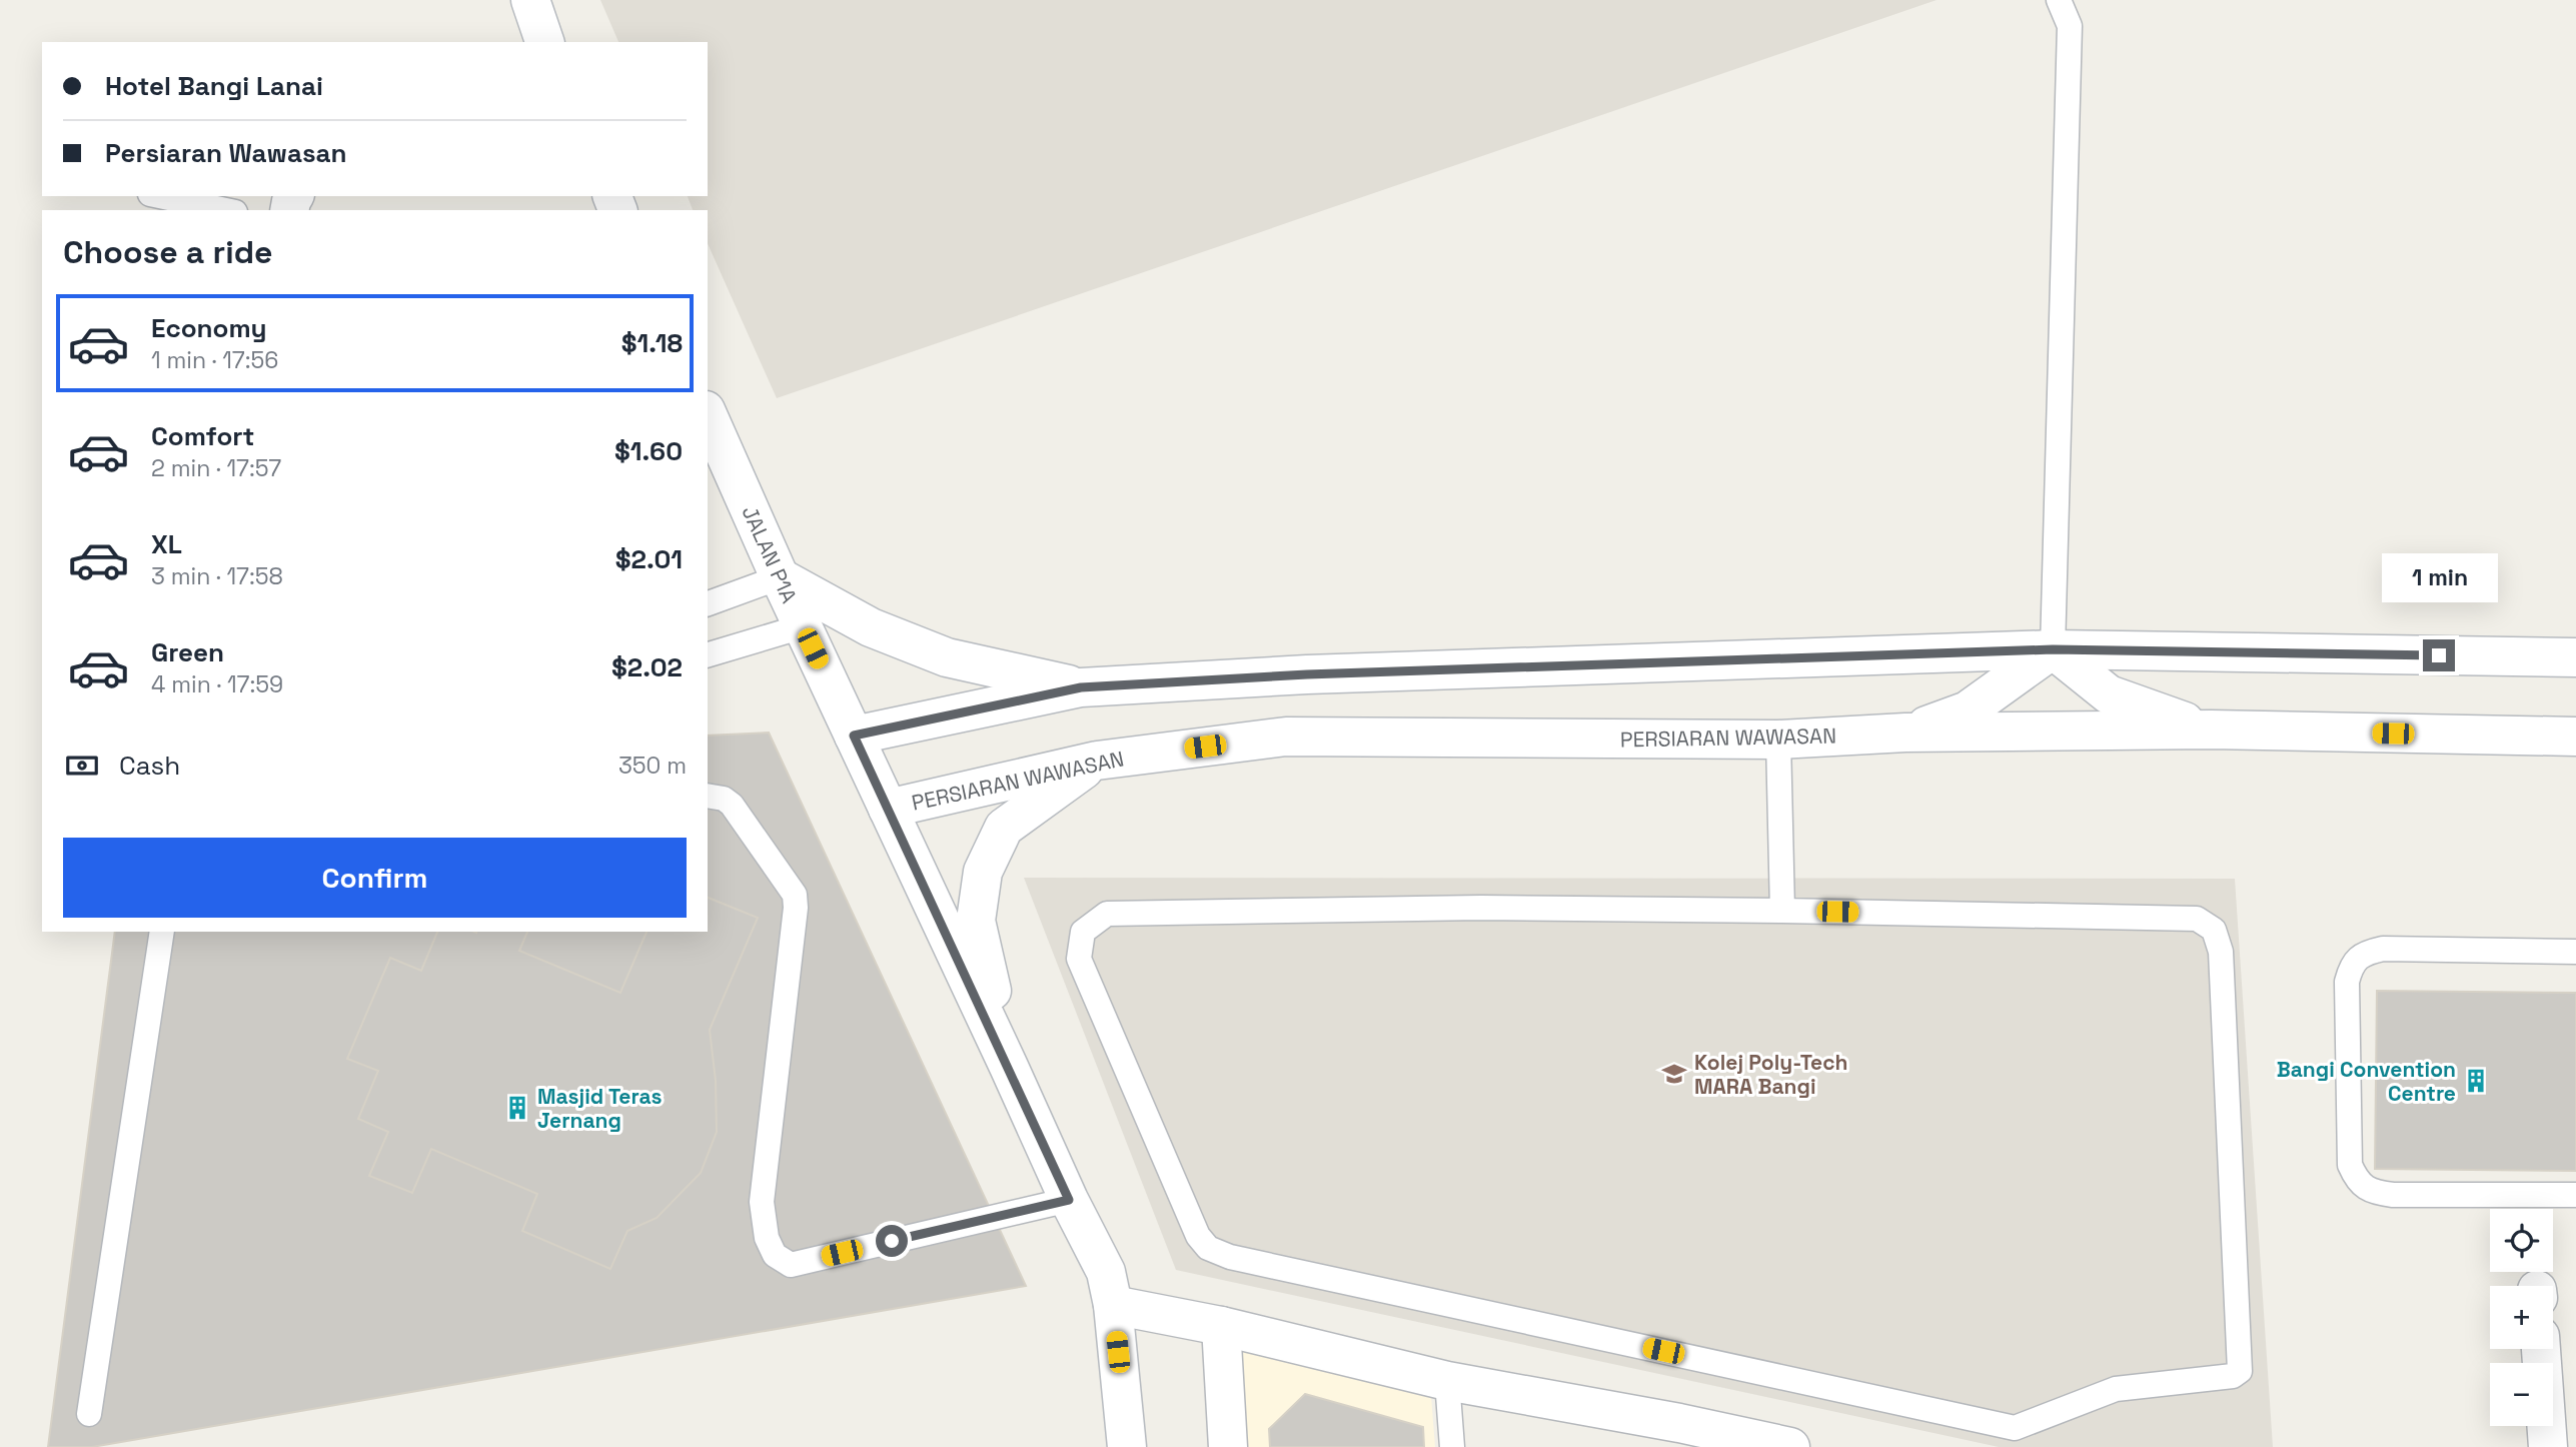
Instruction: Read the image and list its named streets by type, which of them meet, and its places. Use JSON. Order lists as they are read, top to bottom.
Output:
{
  "streets": {
    "main road": ["JALAN P1A", "PERSIARAN WAWASAN"]
  },
  "crossings": [
    ["JALAN P1A", "PERSIARAN WAWASAN"]
  ],
  "places": {
    "school or university": ["Kolej Poly-Tech MARA Bangi"],
    "building": ["Bangi Convention Centre", "Masjid Teras Jernang"]
  },
  "page": {
    "banner": ["Hotel Bangi Lanai", "Persiaran Wawasan"],
    "heading": "Choose a ride",
    "list": [
      {
        "name": "Economy",
        "note": "1 min · 17:56",
        "value": "$1.18"
      },
      {
        "name": "Comfort",
        "note": "2 min · 17:57",
        "value": "$1.60"
      },
      {
        "name": "XL",
        "note": "3 min · 17:58",
        "value": "$2.01"
      },
      {
        "name": "Green",
        "note": "4 min · 17:59",
        "value": "$2.02"
      }
    ],
    "bubble": "1 min",
    "pay": ["Cash", "350 m"],
    "buttons": "Confirm",
    "map_buttons": ["+", "−"]
  }
}
